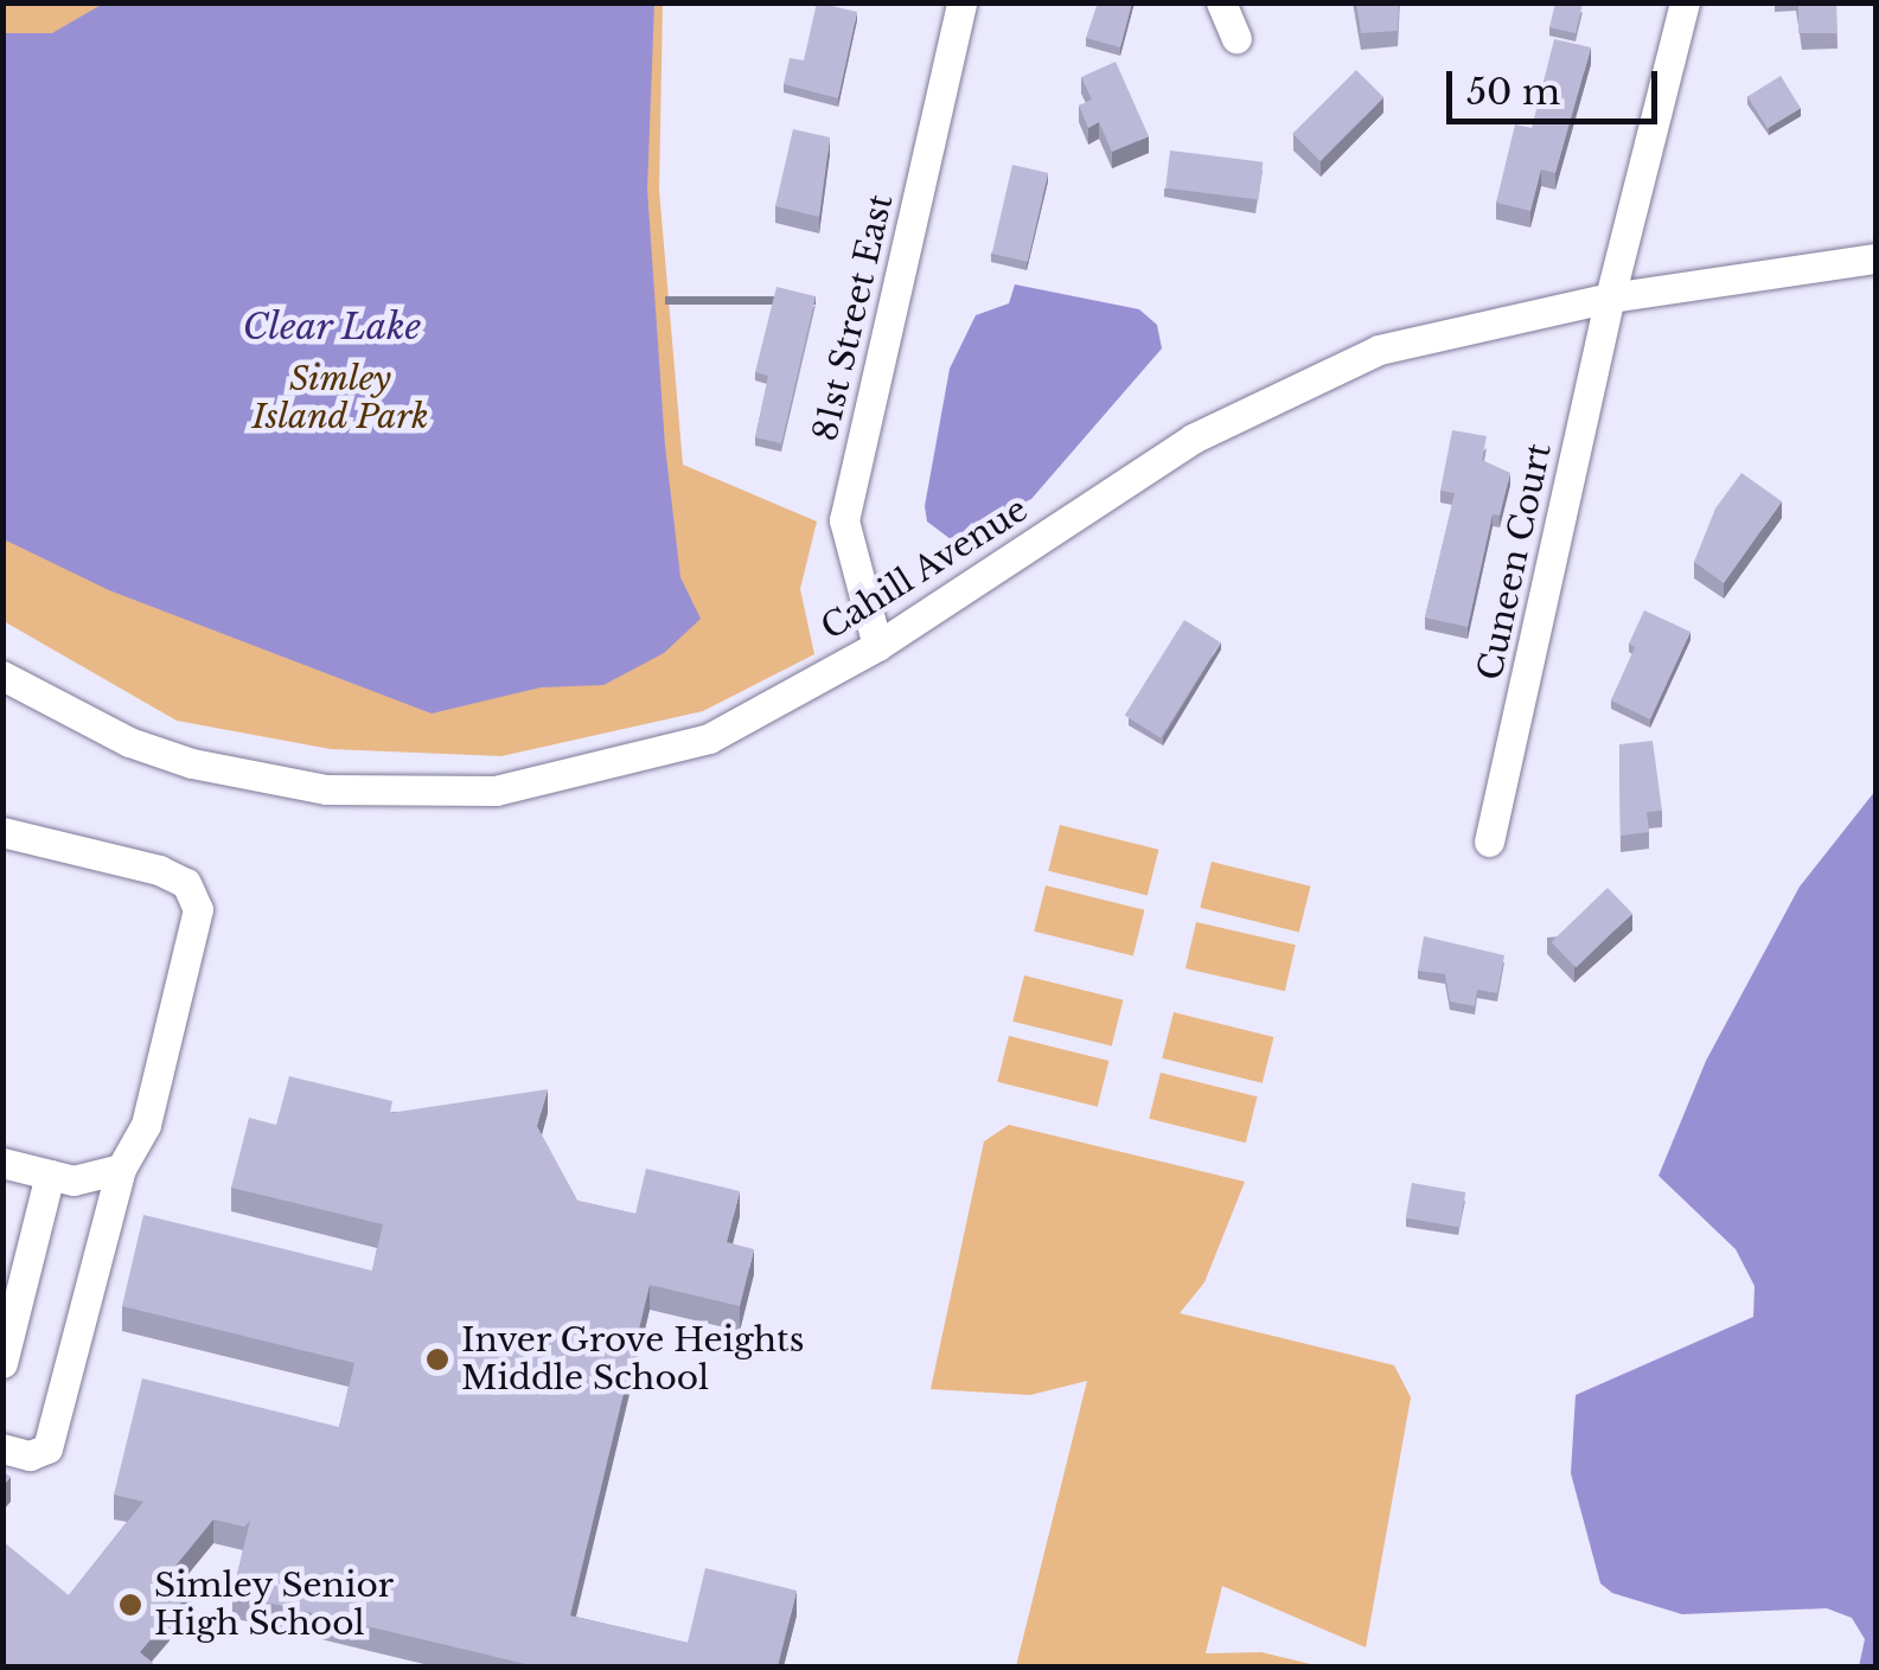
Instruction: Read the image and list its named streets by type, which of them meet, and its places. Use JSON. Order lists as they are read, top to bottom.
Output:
{
  "streets": {
    "street": ["81st Street East", "Cuneen Court", "Cahill Avenue"]
  },
  "crossings": [
    ["81st Street East", "Cahill Avenue"],
    ["Cuneen Court", "Cahill Avenue"]
  ],
  "water": ["Clear Lake"],
  "parks": ["Simley Island Park"],
  "places": ["Inver Grove Heights Middle School", "Simley Senior High School"],
  "scale_bar": "50 m"
}
